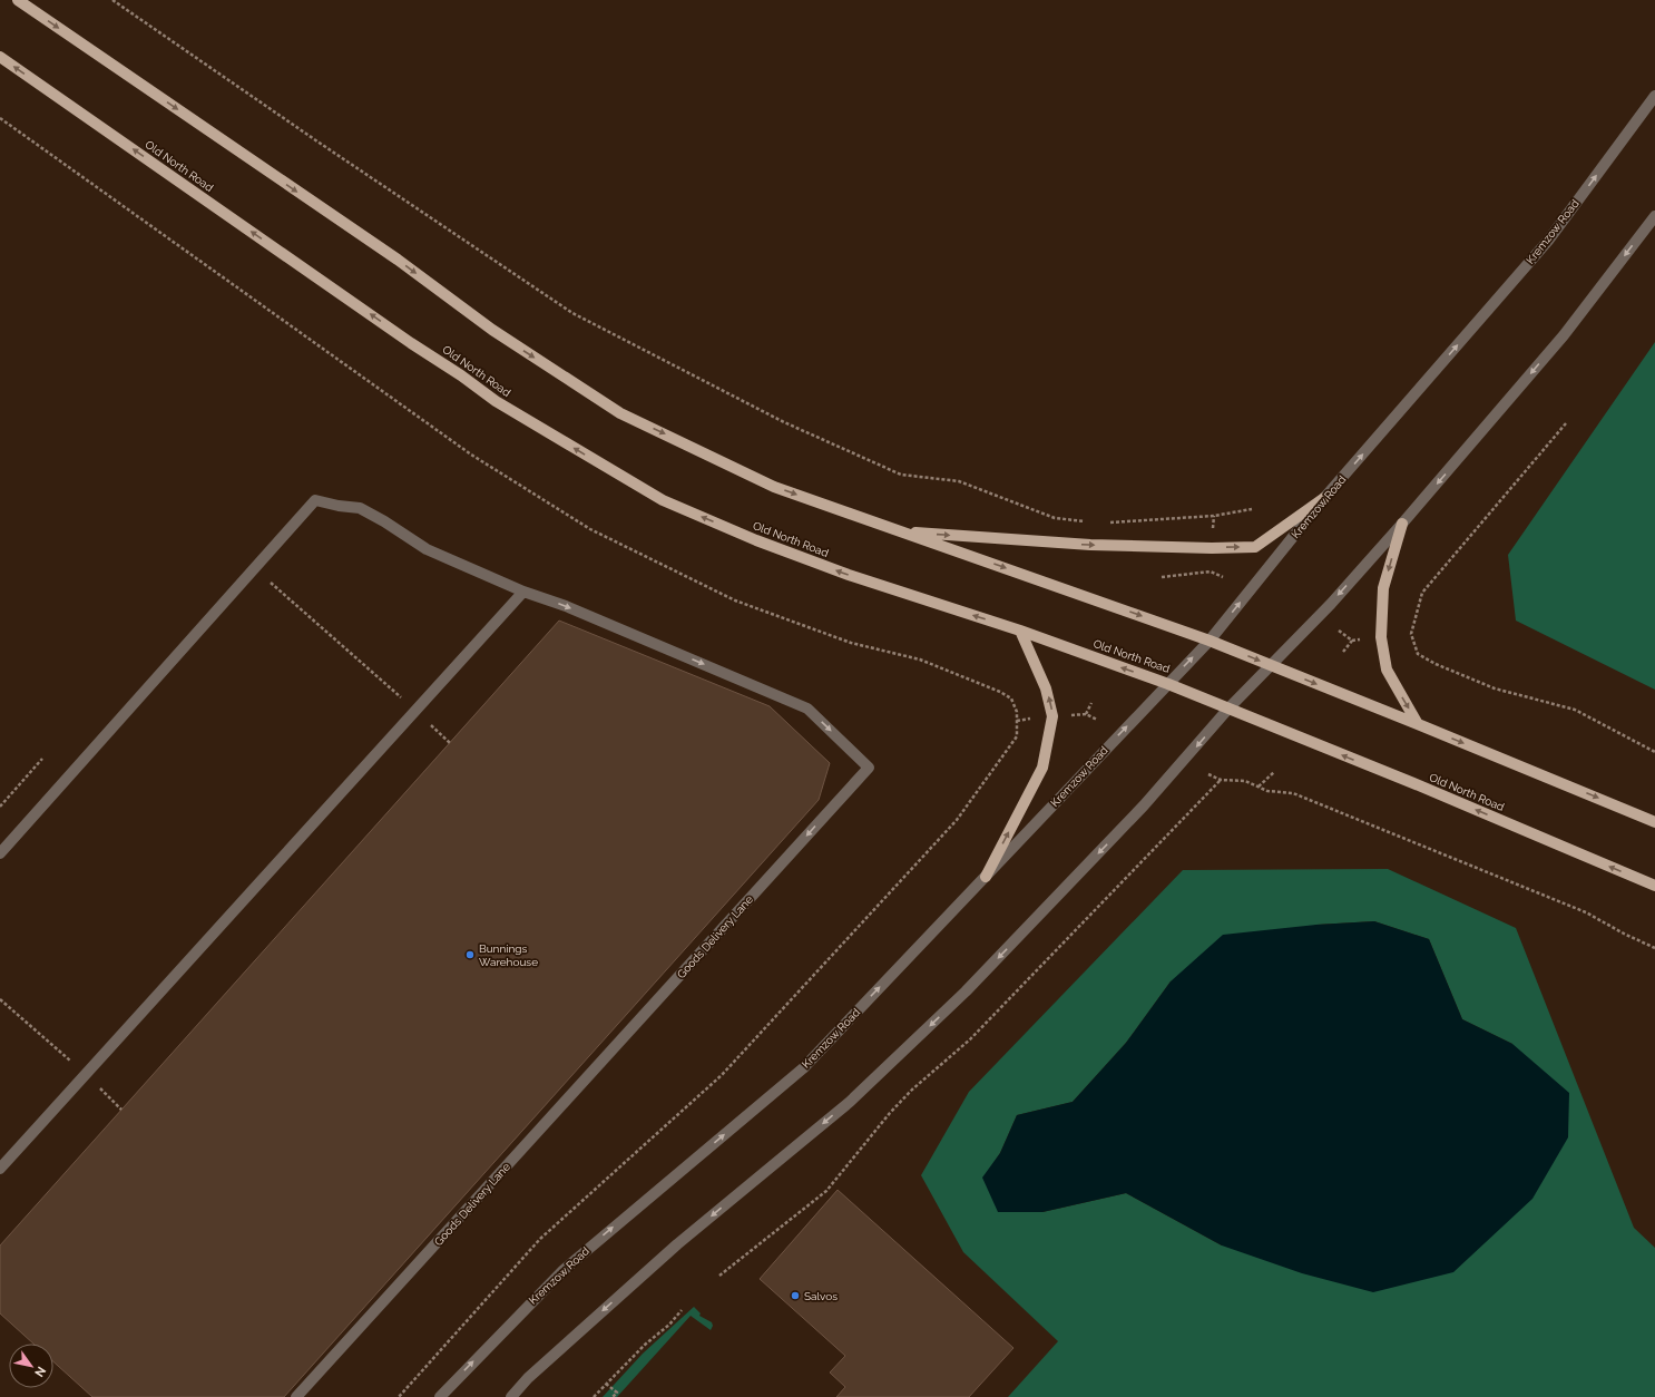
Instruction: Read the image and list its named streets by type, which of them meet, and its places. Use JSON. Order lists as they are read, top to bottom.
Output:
{
  "streets": {
    "main road": ["Old North Road"],
    "street": ["Kremzow Road", "Goods Delivery Lane"]
  },
  "crossings": [
    ["Old North Road", "Kremzow Road"]
  ],
  "places": ["Bunnings Warehouse", "Salvos"],
  "north": "bottom right"
}
